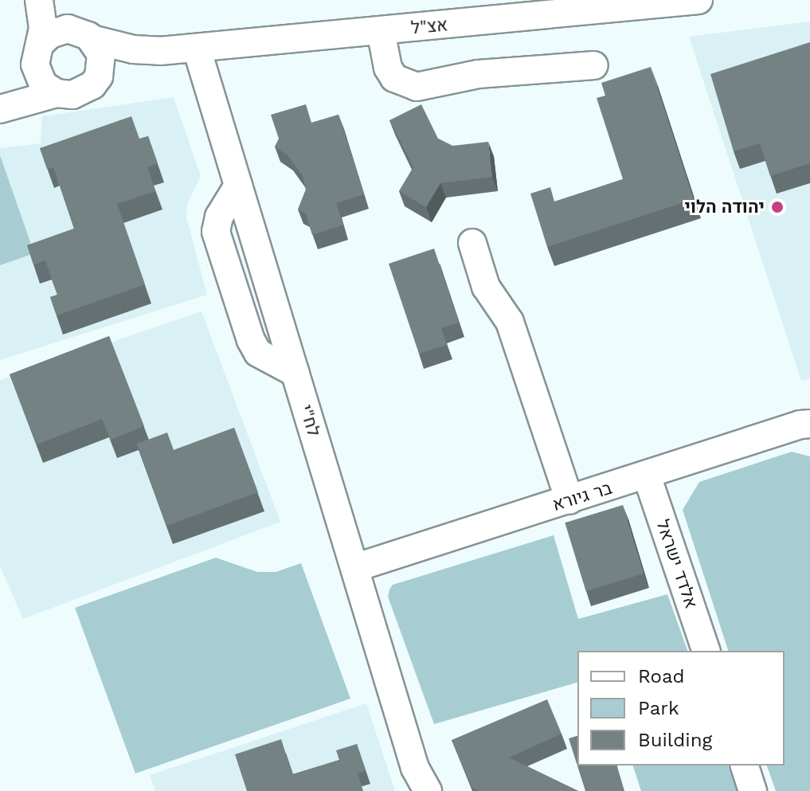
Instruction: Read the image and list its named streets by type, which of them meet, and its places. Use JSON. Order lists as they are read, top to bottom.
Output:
{
  "streets": {
    "street": [
      "אצ\"ל",
      "לח\"י",
      "בר גיורא",
      "אלדד ישראל"
    ]
  },
  "crossings": [
    ["אצ\"ל", "לח\"י"],
    ["לח\"י", "בר גיורא"],
    ["בר גיורא", "אלדד ישראל"]
  ],
  "places": ["יהודה הלוי"],
  "legend": ["Road", "Park", "Building"]
}
